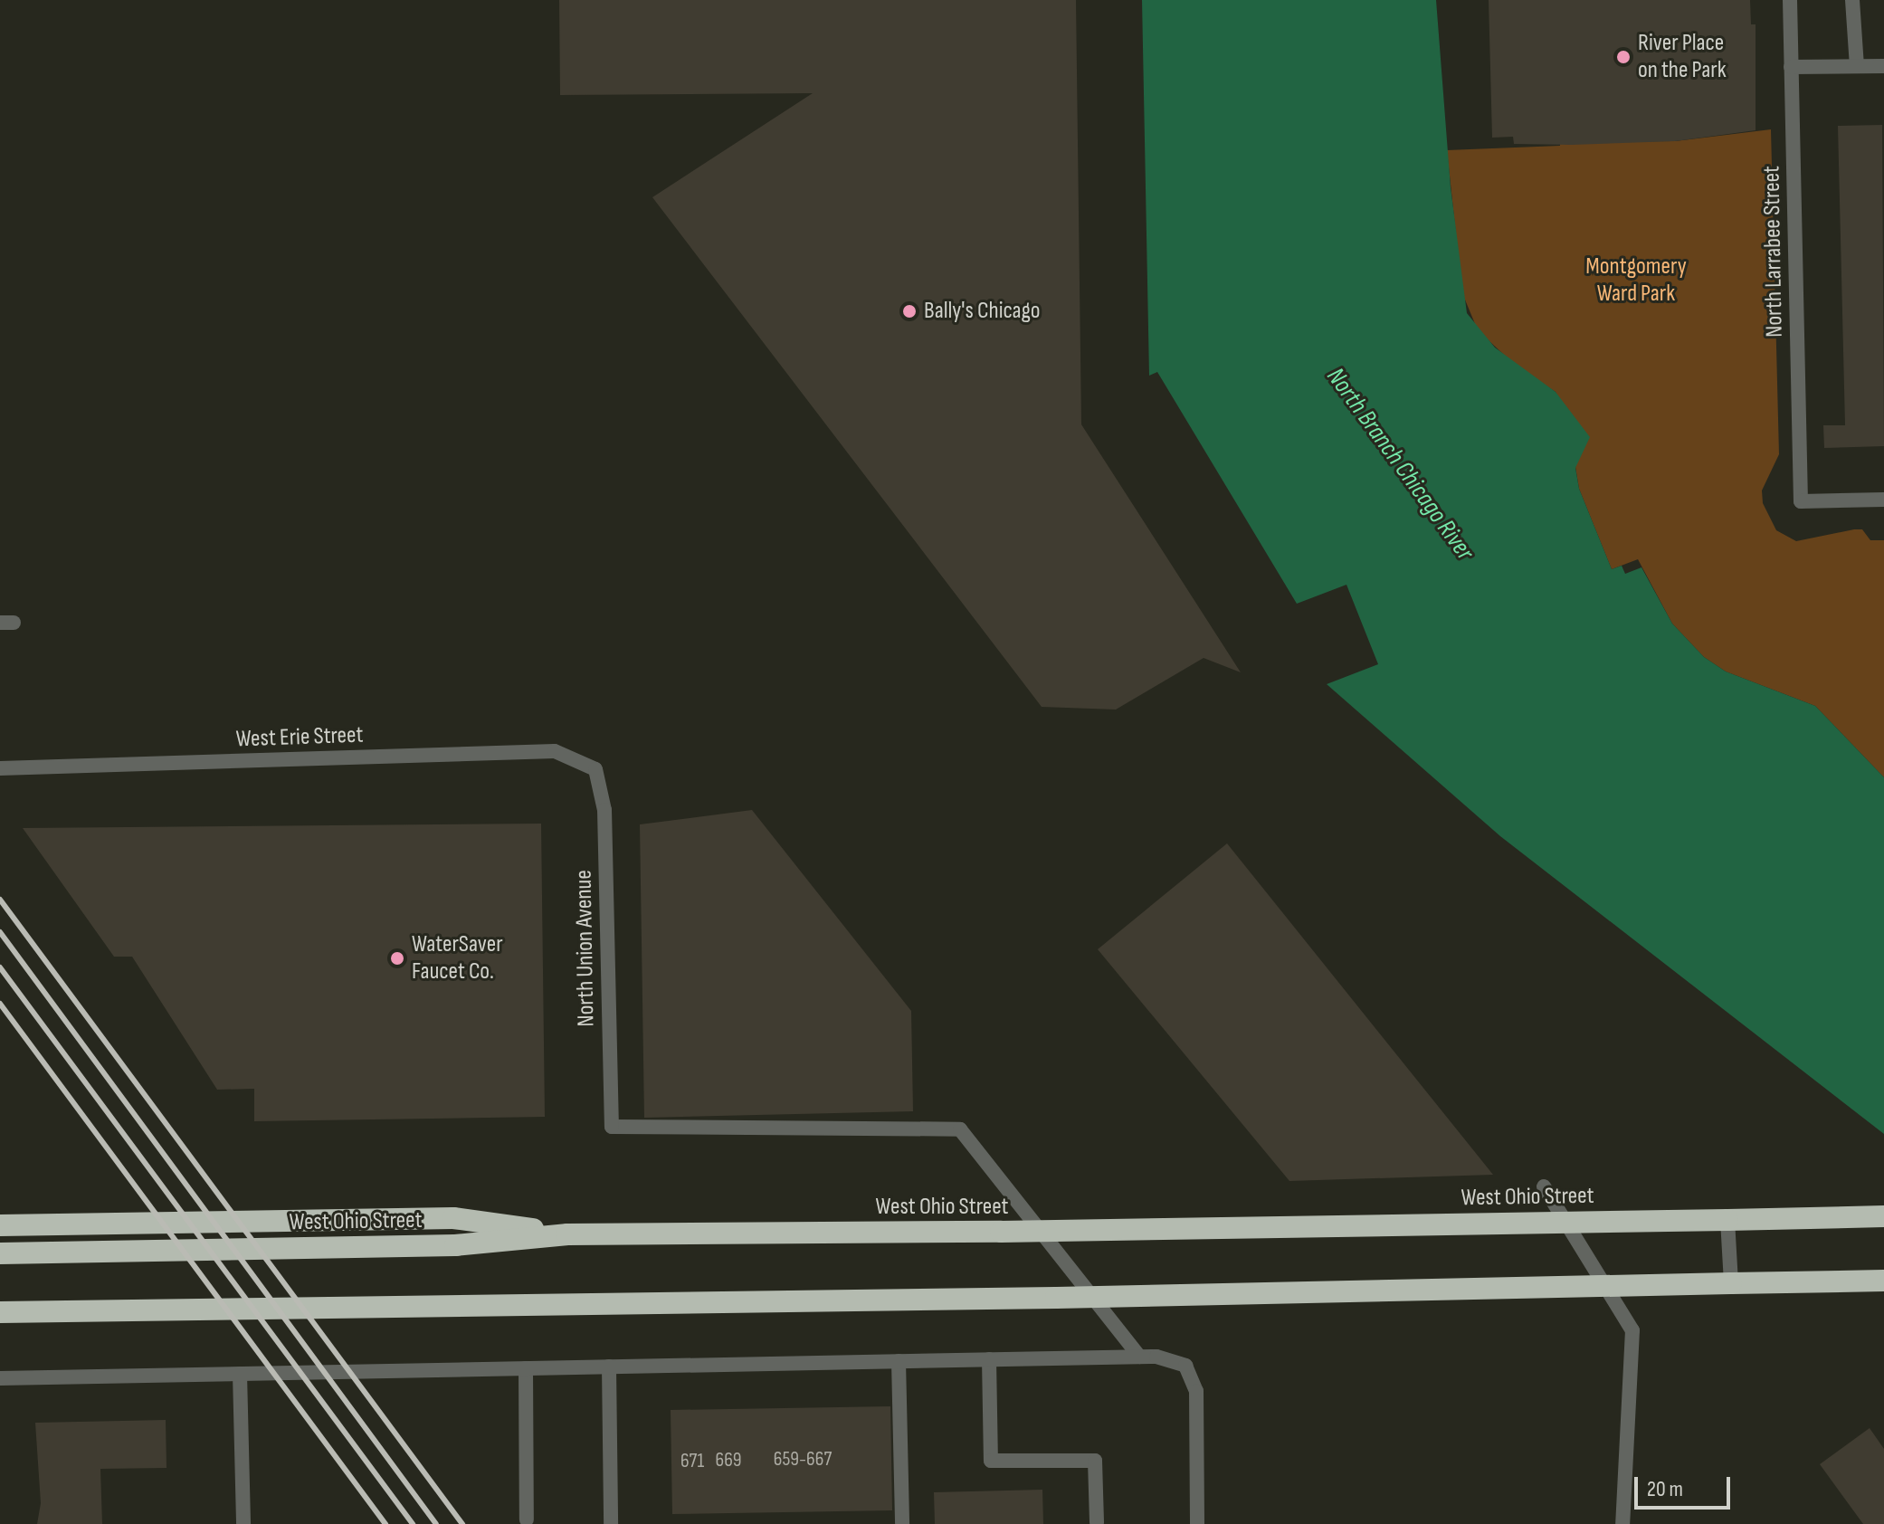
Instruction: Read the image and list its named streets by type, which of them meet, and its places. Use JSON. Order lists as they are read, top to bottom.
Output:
{
  "streets": {
    "highway": ["West Ohio Street"],
    "street": ["North Larrabee Street", "West Erie Street", "North Union Avenue"]
  },
  "crossings": [
    ["West Erie Street", "North Union Avenue"]
  ],
  "water": ["North Branch Chicago River"],
  "parks": ["Montgomery Ward Park"],
  "places": ["River Place on the Park", "Bally's Chicago", "WaterSaver Faucet Co."],
  "house_numbers": ["659-667", "669", "671"],
  "scale_bar": "20 m"
}
